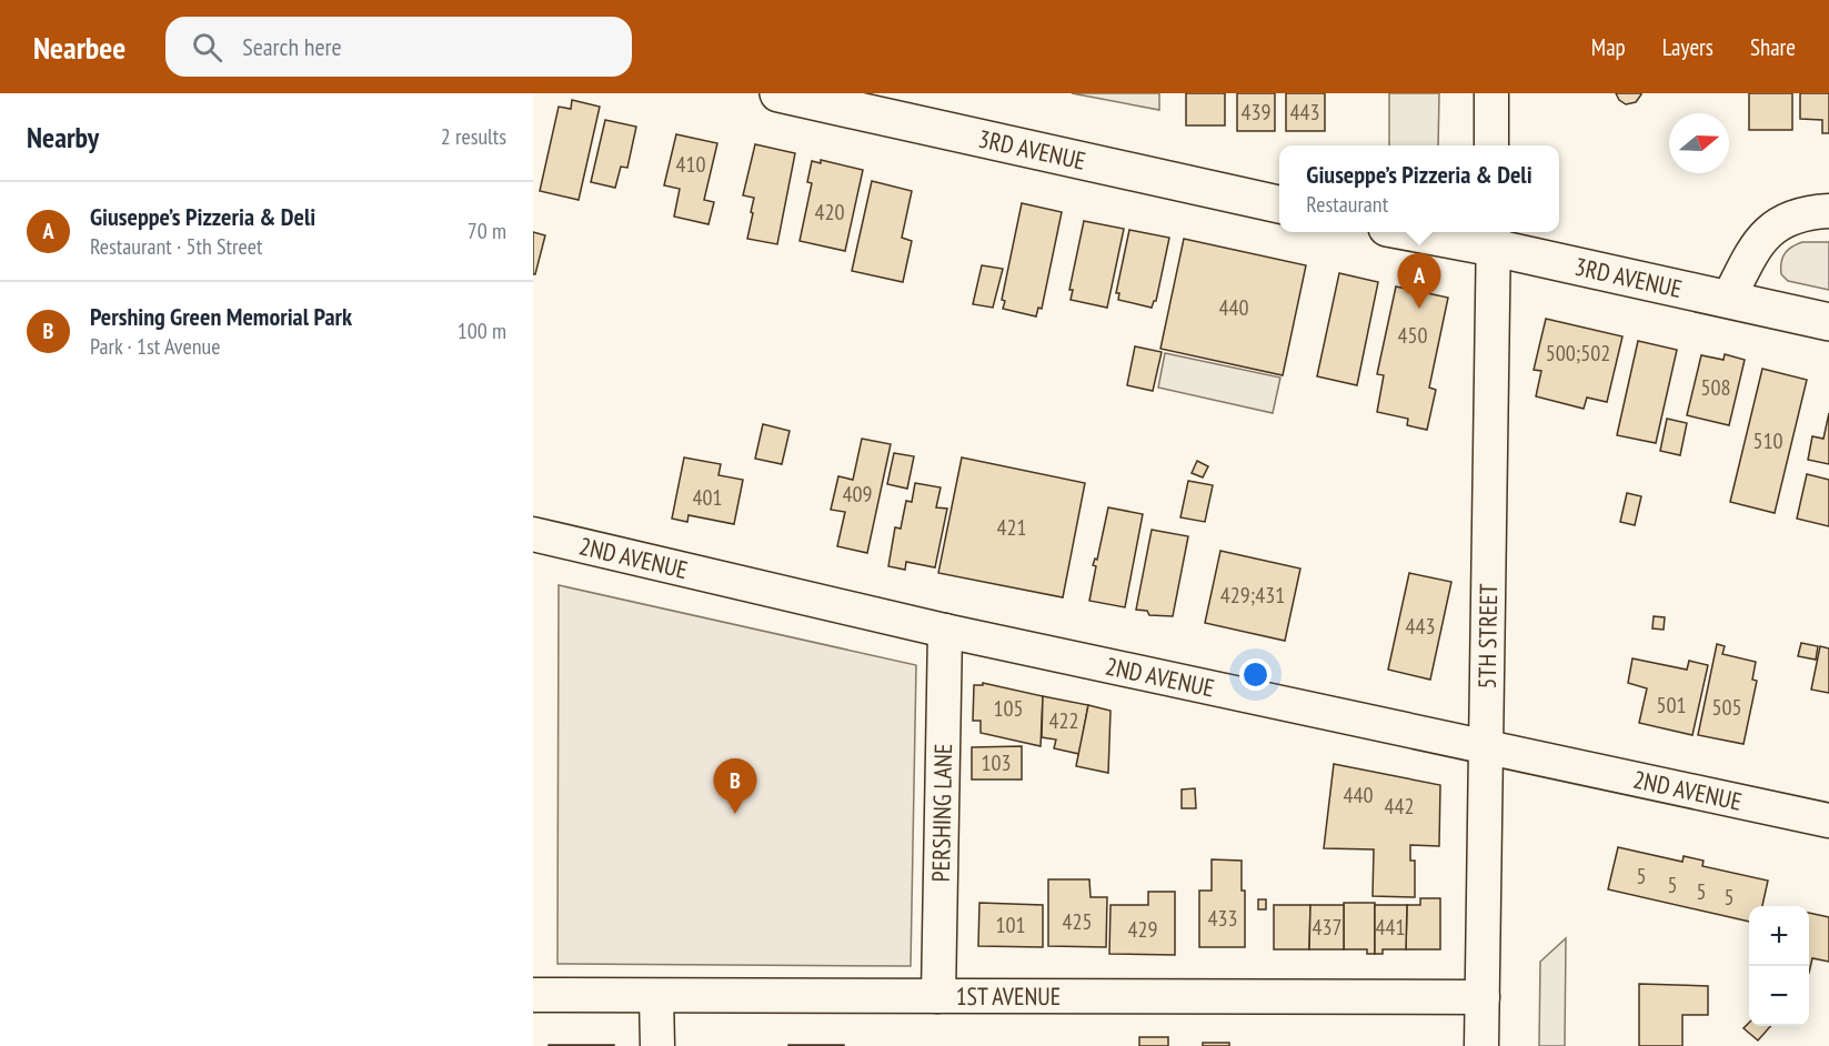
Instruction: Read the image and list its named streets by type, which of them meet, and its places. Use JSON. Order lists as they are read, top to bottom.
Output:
{
  "streets": {
    "main road": ["3RD AVENUE"],
    "street": [
      "2ND AVENUE",
      "5TH STREET",
      "PERSHING LANE",
      "1ST AVENUE"
    ]
  },
  "crossings": [
    ["3RD AVENUE", "5TH STREET"],
    ["2ND AVENUE", "5TH STREET"],
    ["2ND AVENUE", "PERSHING LANE"],
    ["5TH STREET", "1ST AVENUE"],
    ["PERSHING LANE", "1ST AVENUE"]
  ],
  "house_numbers": [
    "439",
    "443",
    "410",
    "420",
    "440",
    "450",
    "500;502",
    "508",
    "510",
    "409",
    "401",
    "421",
    "429;431",
    "443",
    "501",
    "505",
    "105",
    "422",
    "103",
    "440",
    "442",
    "5",
    "5",
    "5",
    "5",
    "433",
    "425",
    "101",
    "437",
    "441",
    "429"
  ],
  "north": "right",
  "page": {
    "header": "Nearbee",
    "search": "Search here",
    "nav": ["Map", "Layers", "Share"],
    "heading": ["Nearby", "2 results"],
    "popup": ["Giuseppe’s Pizzeria & Deli", "Restaurant"],
    "list": [
      {
        "mark": "A",
        "name": "Giuseppe’s Pizzeria & Deli",
        "note": "Restaurant · 5th Street",
        "value": "70 m"
      },
      {
        "mark": "B",
        "name": "Pershing Green Memorial Park",
        "note": "Park · 1st Avenue",
        "value": "100 m"
      }
    ],
    "pins": ["A", "B"],
    "map_buttons": ["+", "−"]
  }
}
